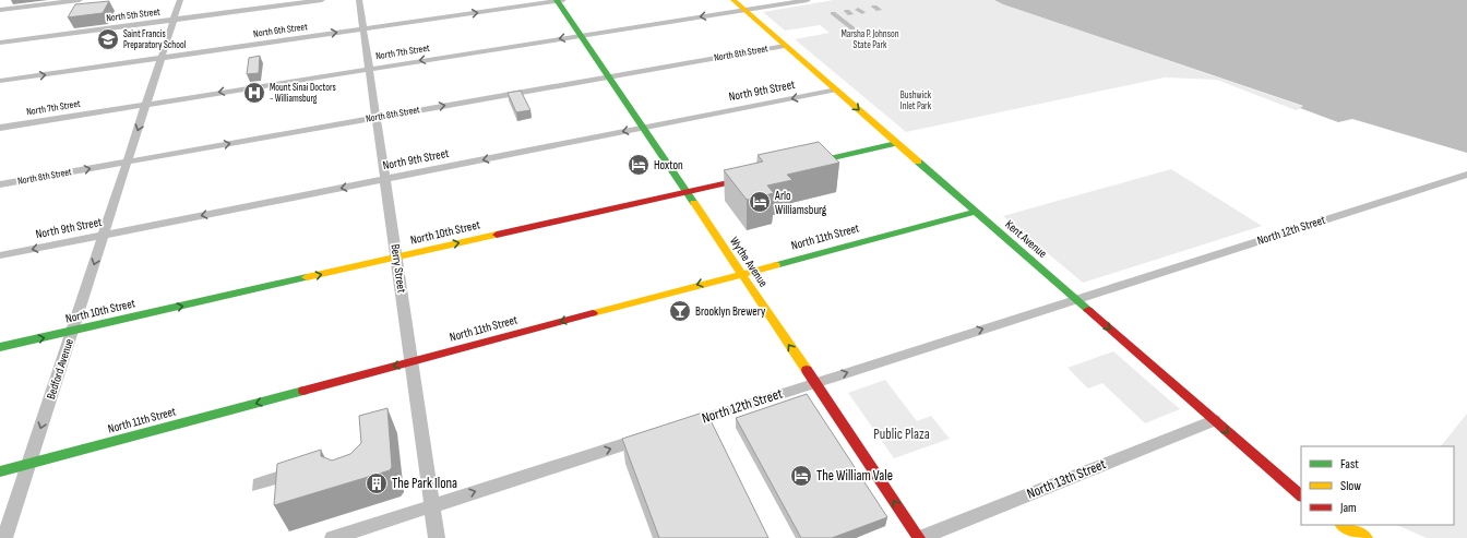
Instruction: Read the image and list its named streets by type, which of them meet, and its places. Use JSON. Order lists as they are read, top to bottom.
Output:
{
  "streets": {
    "main road": [
      "North 10th Street",
      "North 11th Street",
      "Kent Avenue",
      "Wythe Avenue"
    ],
    "street": [
      "North 5th Street",
      "North 6th Street",
      "North 7th Street",
      "North 8th Street",
      "North 9th Street",
      "North 12th Street",
      "Berry Street",
      "Bedford Avenue",
      "North 13th Street"
    ]
  },
  "crossings": [
    ["North 5th Street", "Bedford Avenue"],
    ["North 6th Street", "Wythe Avenue"],
    ["North 6th Street", "Berry Street"],
    ["North 6th Street", "Bedford Avenue"],
    ["North 7th Street", "Kent Avenue"],
    ["North 7th Street", "Wythe Avenue"],
    ["North 7th Street", "Berry Street"],
    ["North 7th Street", "Bedford Avenue"],
    ["North 8th Street", "Kent Avenue"],
    ["North 8th Street", "Wythe Avenue"],
    ["North 8th Street", "Berry Street"],
    ["North 8th Street", "Bedford Avenue"],
    ["North 9th Street", "Kent Avenue"],
    ["North 9th Street", "Wythe Avenue"],
    ["North 9th Street", "Berry Street"],
    ["North 9th Street", "Bedford Avenue"],
    ["North 12th Street", "Kent Avenue"],
    ["North 12th Street", "Wythe Avenue"],
    ["North 10th Street", "Wythe Avenue"],
    ["North 10th Street", "Berry Street"],
    ["North 10th Street", "Bedford Avenue"],
    ["North 11th Street", "Kent Avenue"],
    ["North 11th Street", "Wythe Avenue"],
    ["North 11th Street", "Berry Street"],
    ["North 11th Street", "Bedford Avenue"],
    ["Kent Avenue", "North 13th Street"],
    ["Wythe Avenue", "North 13th Street"]
  ],
  "one_way": [
    "North 6th Street",
    "North 7th Street",
    "North 8th Street",
    "North 9th Street",
    "North 10th Street",
    "North 11th Street",
    "Kent Avenue",
    "Wythe Avenue",
    "Bedford Avenue"
  ],
  "parks": ["Marsha P. Johnson State Park", "Bushwick Inlet Park", "Public Plaza"],
  "places": {
    "school or university": ["Saint Francis Preparatory School"],
    "hospital": ["Mount Sinai Doctors - Williamsburg"],
    "hotel": ["Hoxton", "Arlo Williamsburg", "The William Vale"],
    "bar": ["Brooklyn Brewery"],
    "building": ["The Park Ilona"]
  },
  "legend": ["Fast", "Slow", "Jam"]
}
